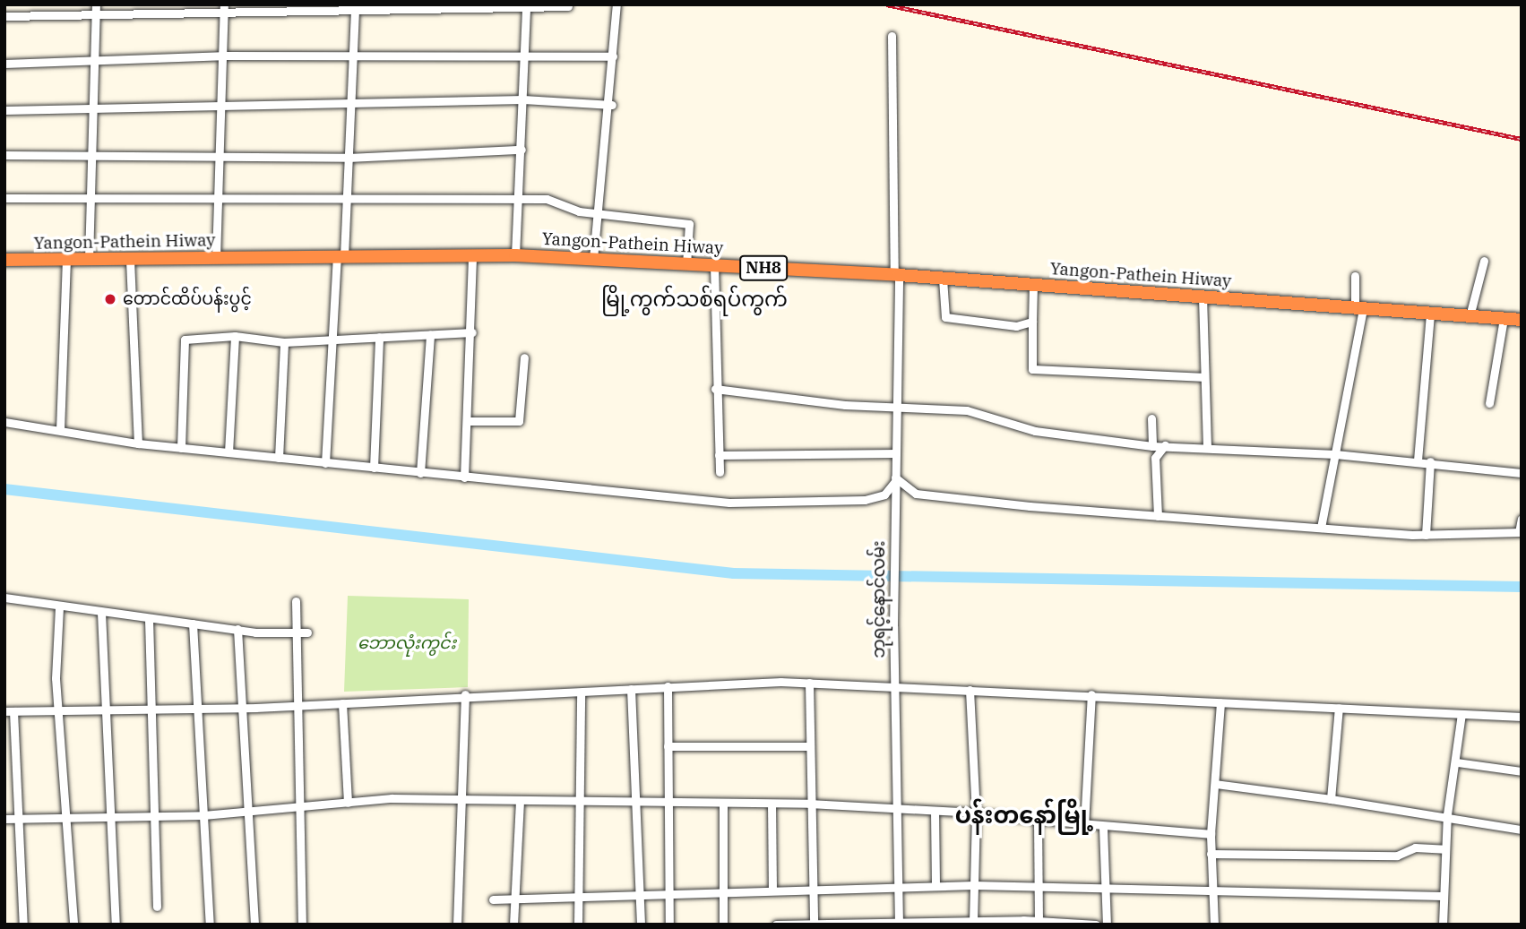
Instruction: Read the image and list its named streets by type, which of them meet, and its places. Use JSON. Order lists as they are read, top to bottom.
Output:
{
  "streets": {
    "highway": ["Yangon-Pathein Hiway", "NH8"],
    "street": ["ဘုရင့်နောင်လမ်း"]
  },
  "crossings": [
    ["Yangon-Pathein Hiway", "ဘုရင့်နောင်လမ်း"]
  ],
  "districts": ["မြို့ကွက်သစ်ရပ်ကွက်", "ပန်းတနော်မြို့"],
  "parks": ["ဘောလုံးကွင်း"],
  "places": ["တောင်ထိပ်ပန်းပွင့်"]
}
